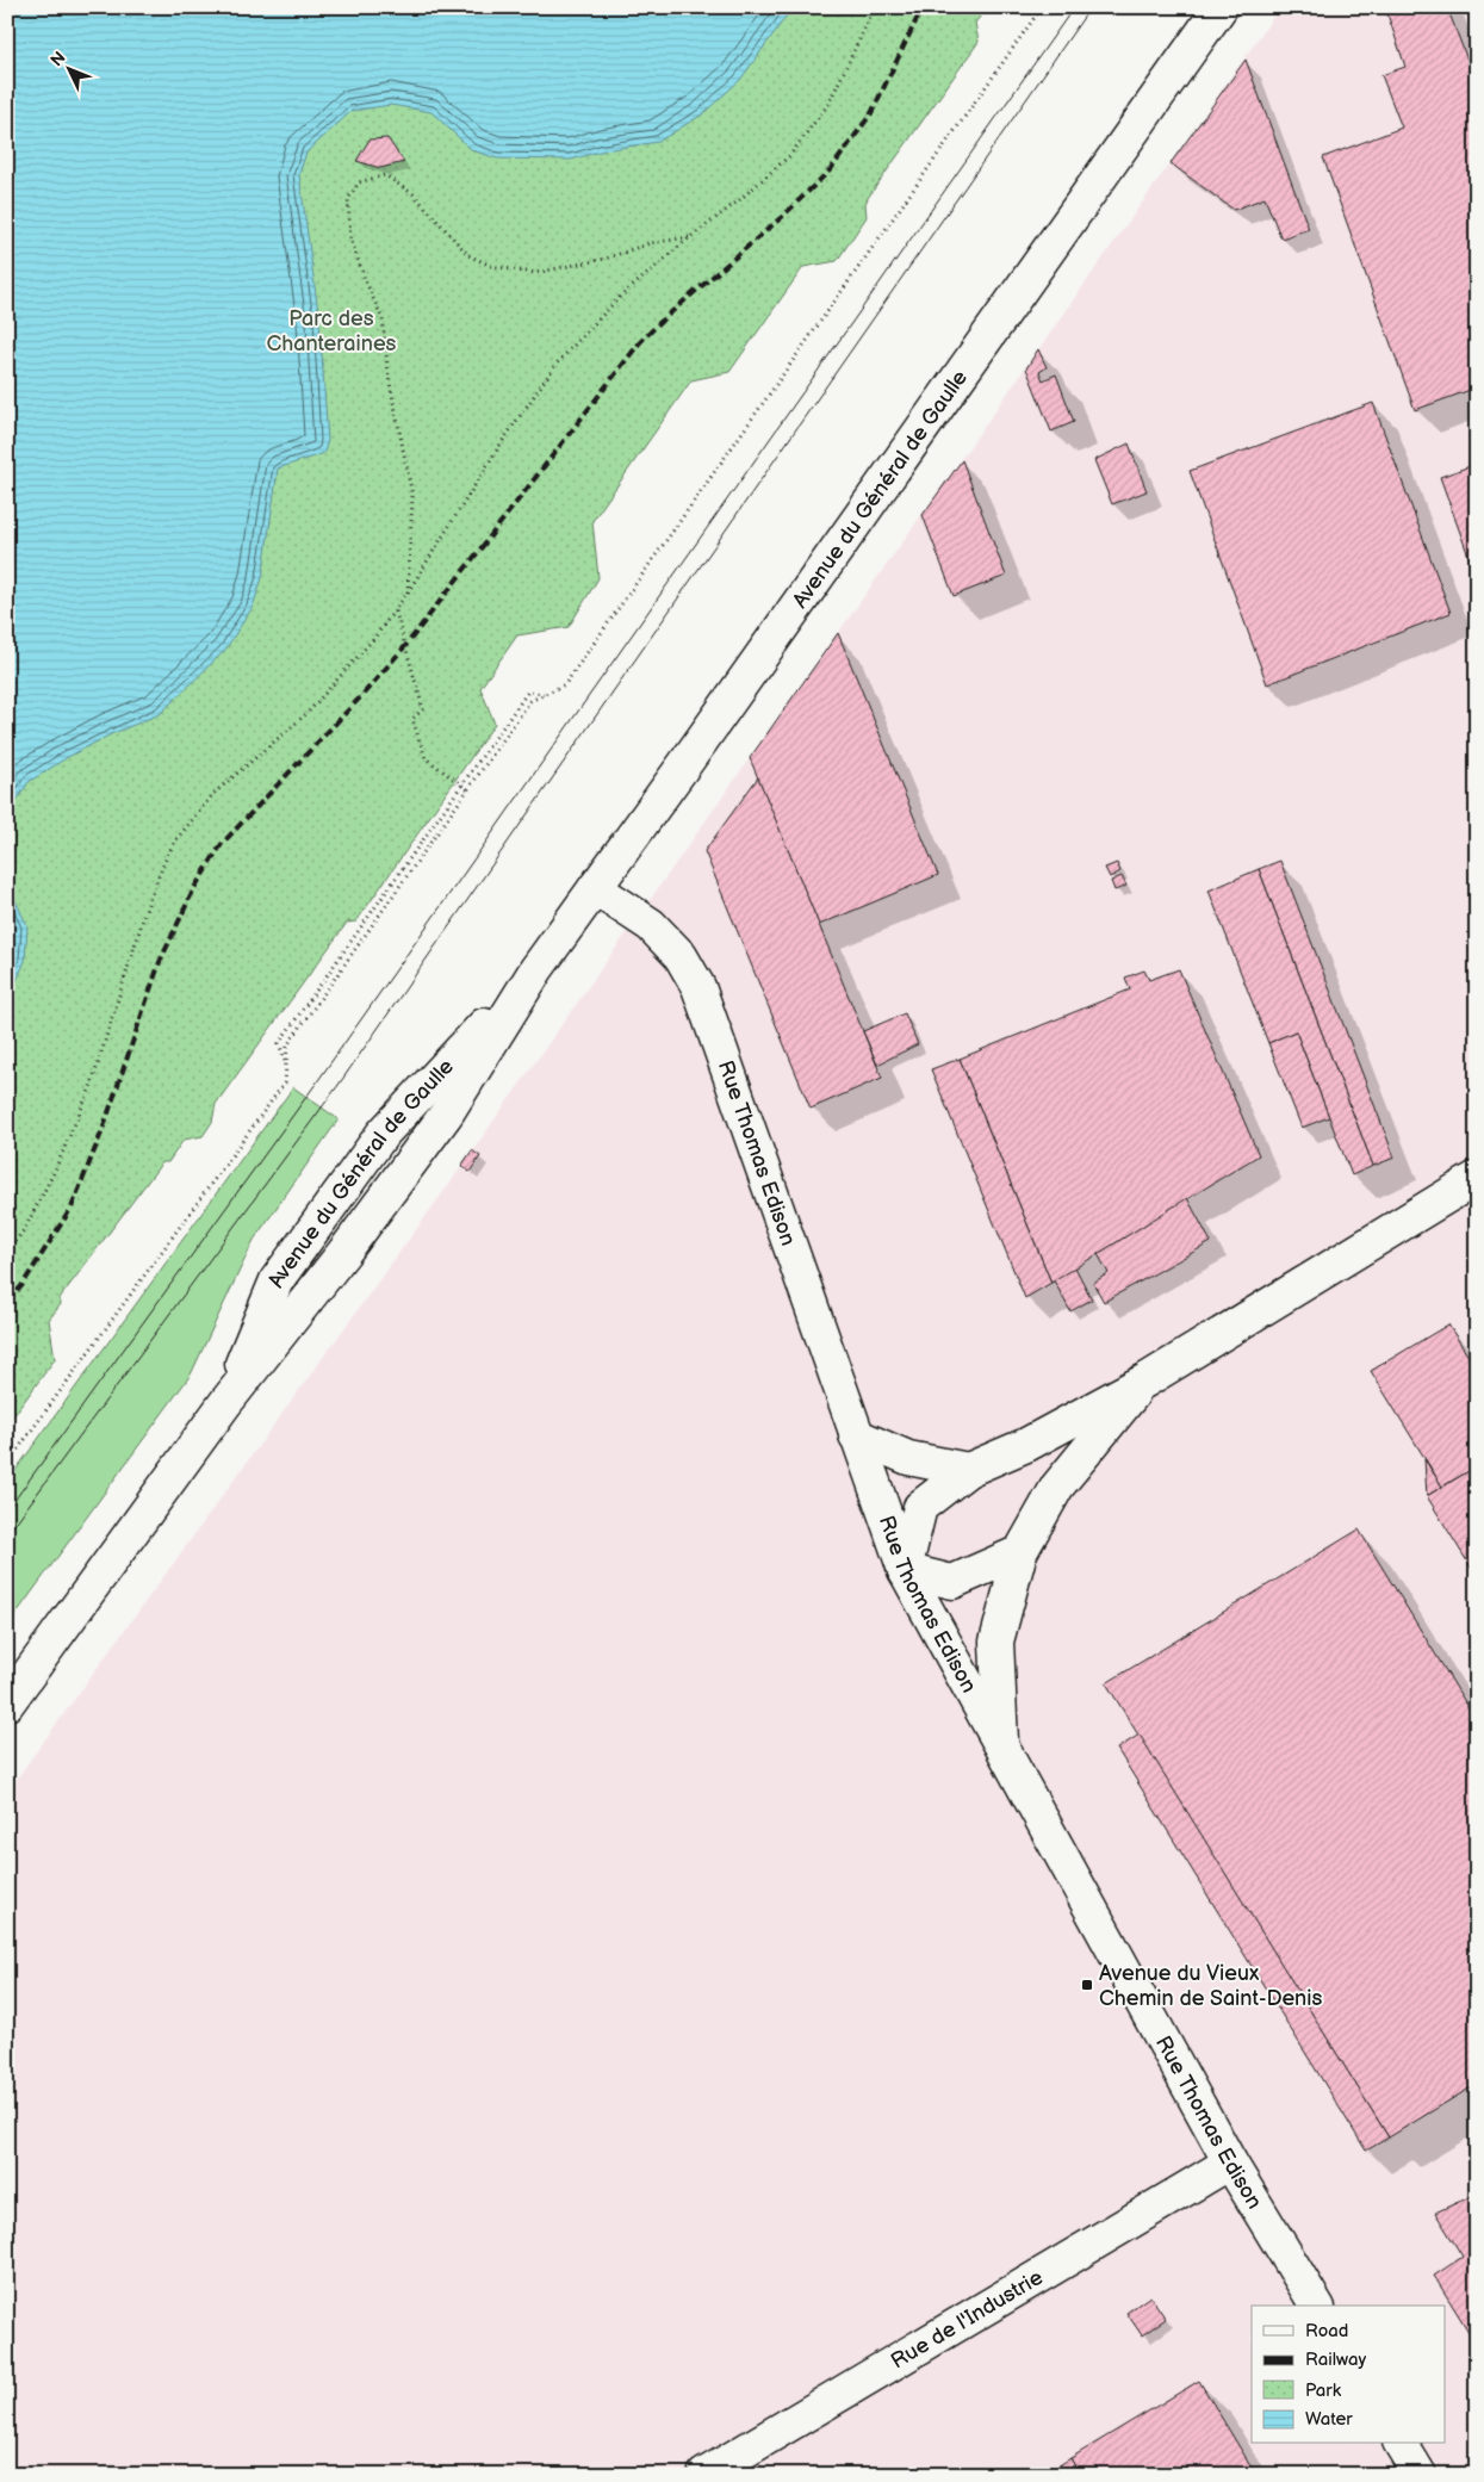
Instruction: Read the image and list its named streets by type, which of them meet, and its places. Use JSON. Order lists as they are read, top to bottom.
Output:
{
  "streets": {
    "street": ["Avenue du Général de Gaulle", "Rue Thomas Edison", "Rue de l'Industrie"]
  },
  "crossings": [
    ["Avenue du Général de Gaulle", "Rue Thomas Edison"],
    ["Rue Thomas Edison", "Rue de l'Industrie"]
  ],
  "parks": ["Parc des Chanteraines"],
  "places": {
    "transit": ["Avenue du Vieux Chemin de Saint-Denis"]
  },
  "legend": [
    "Road",
    "Railway",
    "Park",
    "Water"
  ],
  "north": "top left"
}
